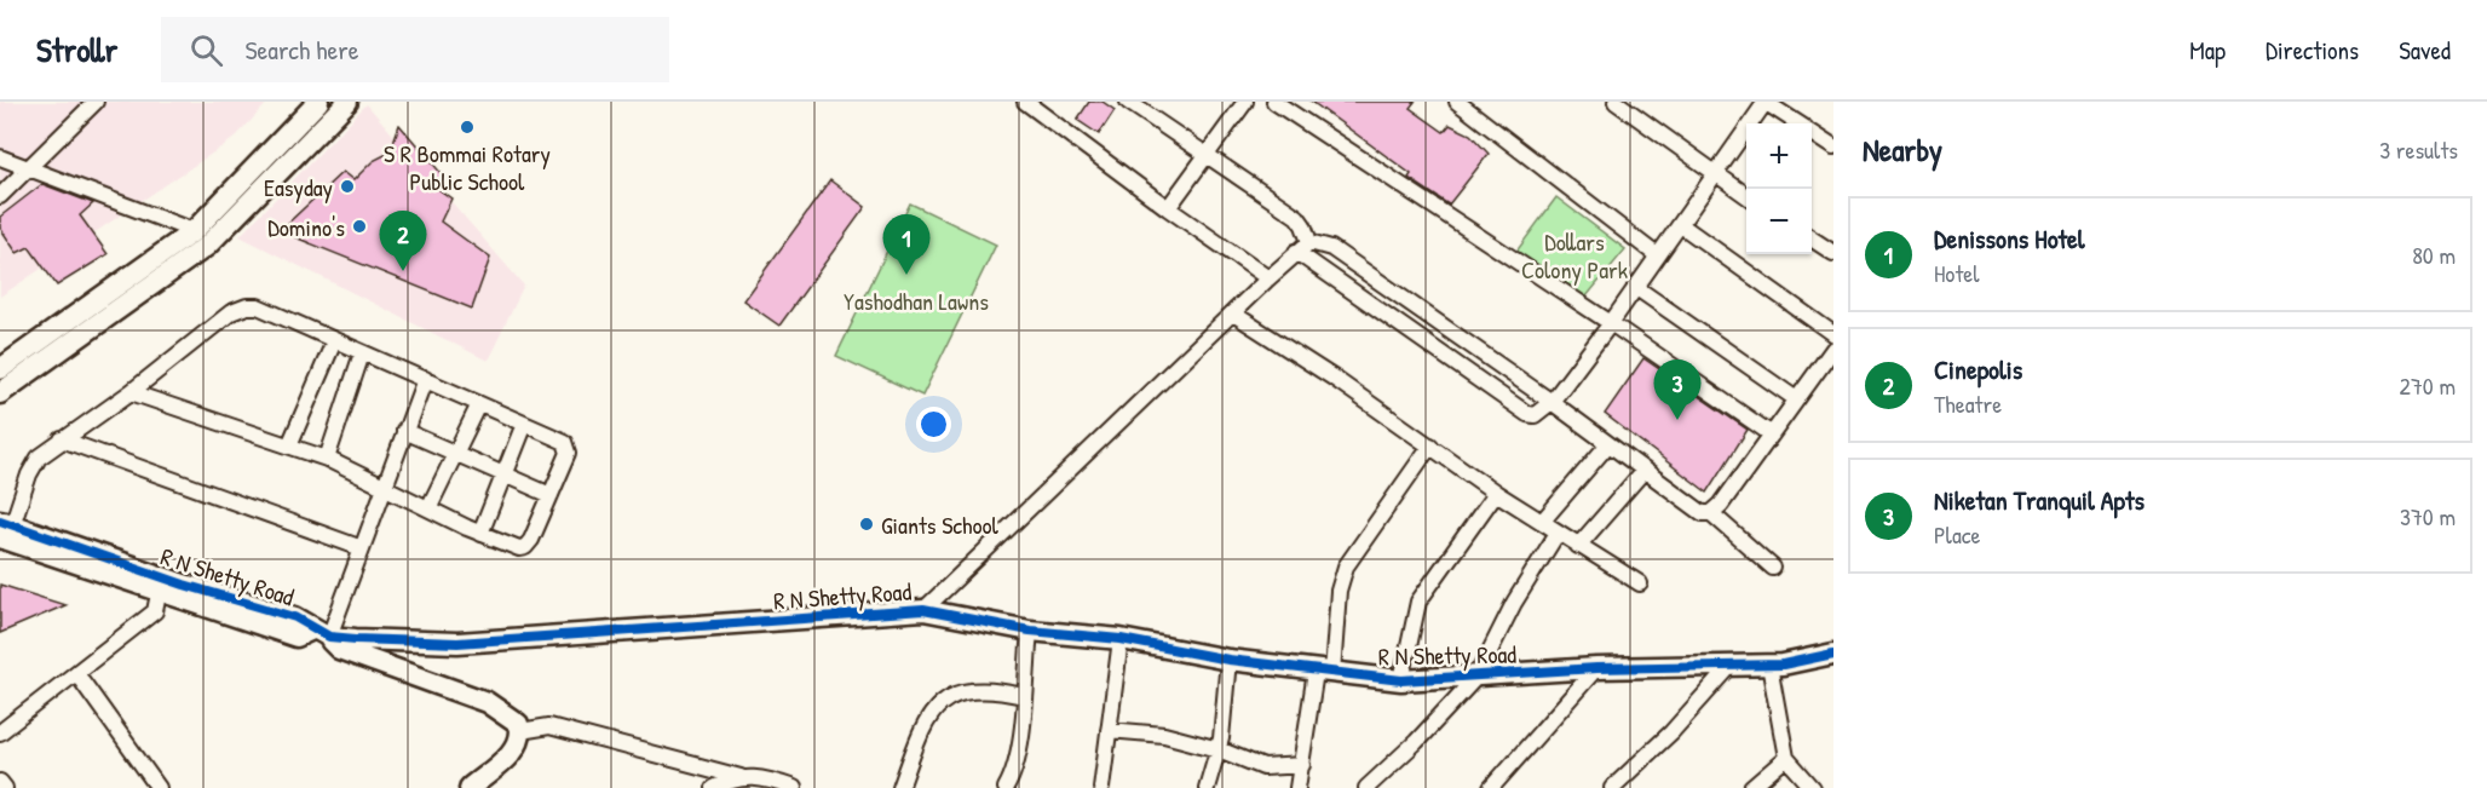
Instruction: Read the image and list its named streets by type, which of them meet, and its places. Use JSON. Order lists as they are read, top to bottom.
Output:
{
  "streets": {
    "street": ["R N Shetty Road"]
  },
  "parks": ["Dollars Colony Park", "Yashodhan Lawns"],
  "places": [
    "S R Bommai Rotary Public School",
    "Easyday",
    "Domino's",
    "Giants School"
  ],
  "page": {
    "header": "Strollr",
    "search": "Search here",
    "nav": ["Map", "Directions", "Saved"],
    "heading": ["Nearby", "3 results"],
    "map_buttons": ["+", "−"],
    "list": [
      {
        "mark": "1",
        "name": "Denissons Hotel",
        "note": "Hotel",
        "value": "80 m"
      },
      {
        "mark": "2",
        "name": "Cinepolis",
        "note": "Theatre",
        "value": "270 m"
      },
      {
        "mark": "3",
        "name": "Niketan Tranquil Apts",
        "note": "Place",
        "value": "370 m"
      }
    ],
    "pins": ["2", "1", "3"]
  }
}
